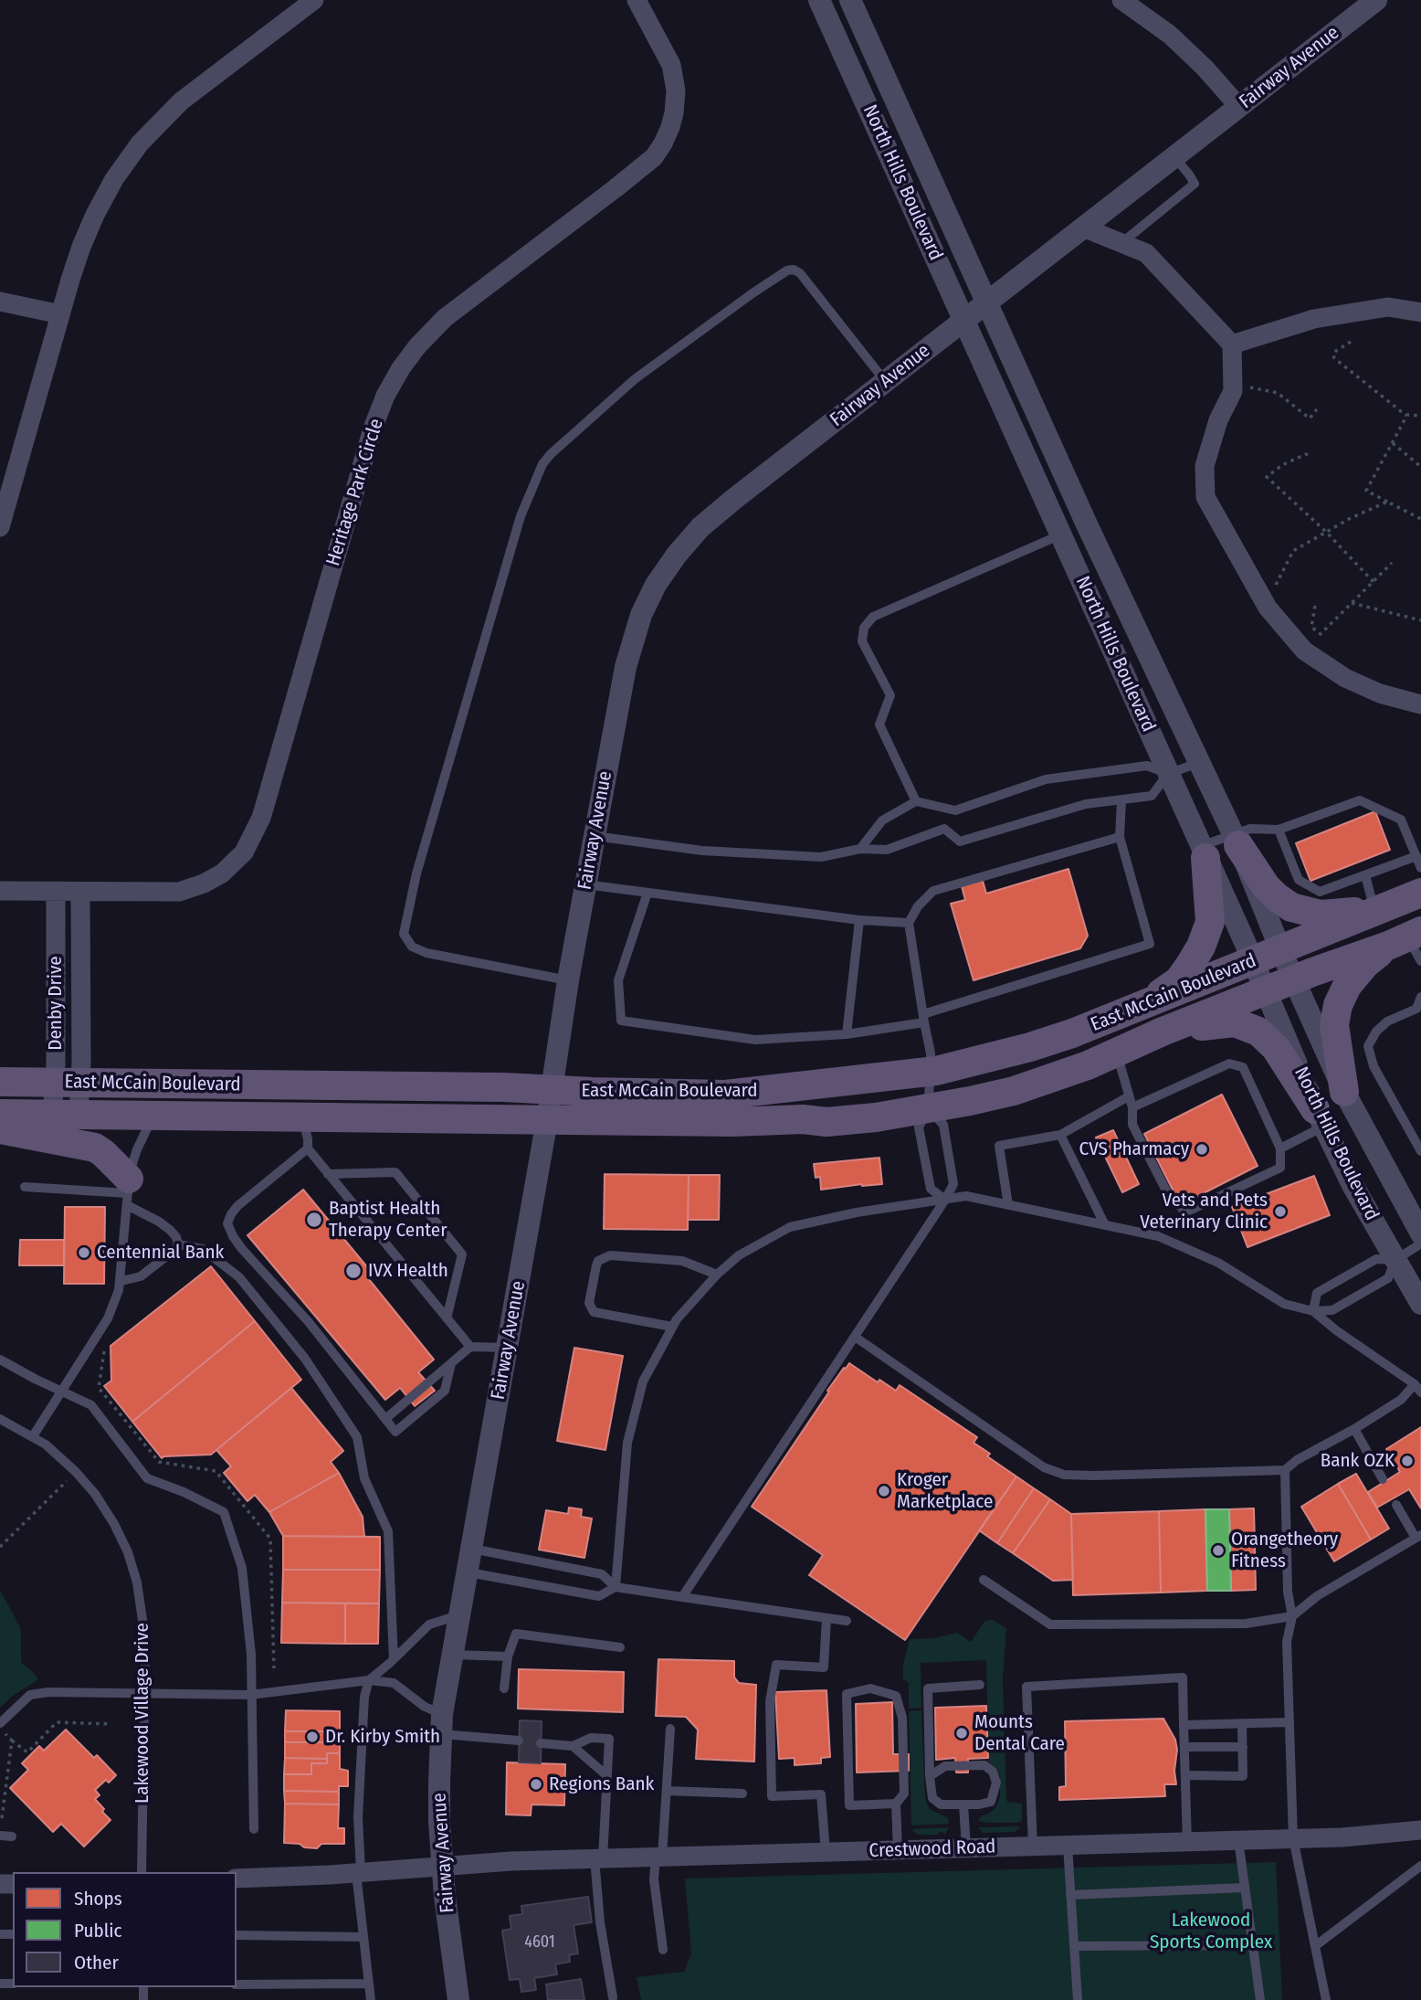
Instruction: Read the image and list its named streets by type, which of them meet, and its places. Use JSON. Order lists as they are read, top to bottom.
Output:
{
  "streets": {
    "main road": ["East McCain Boulevard"],
    "street": [
      "Fairway Avenue",
      "North Hills Boulevard",
      "Heritage Park Circle",
      "Denby Drive",
      "Crestwood Road"
    ],
    "lane": ["Lakewood Village Drive"]
  },
  "crossings": [
    ["Fairway Avenue", "North Hills Boulevard"],
    ["Fairway Avenue", "East McCain Boulevard"],
    ["Fairway Avenue", "Crestwood Road"],
    ["North Hills Boulevard", "East McCain Boulevard"],
    ["Heritage Park Circle", "Denby Drive"],
    ["East McCain Boulevard", "Denby Drive"]
  ],
  "parks": ["Lakewood Sports Complex"],
  "places": [
    "CVS Pharmacy",
    "Vets and Pets Veterinary Clinic",
    "Baptist Health Therapy Center",
    "Centennial Bank",
    "IVX Health",
    "Bank OZK",
    "Kroger Marketplace",
    "Orangetheory Fitness",
    "Mounts Dental Care",
    "Dr. Kirby Smith",
    "Regions Bank"
  ],
  "house_numbers": ["4601"],
  "legend": ["Shops", "Public", "Other"]
}
